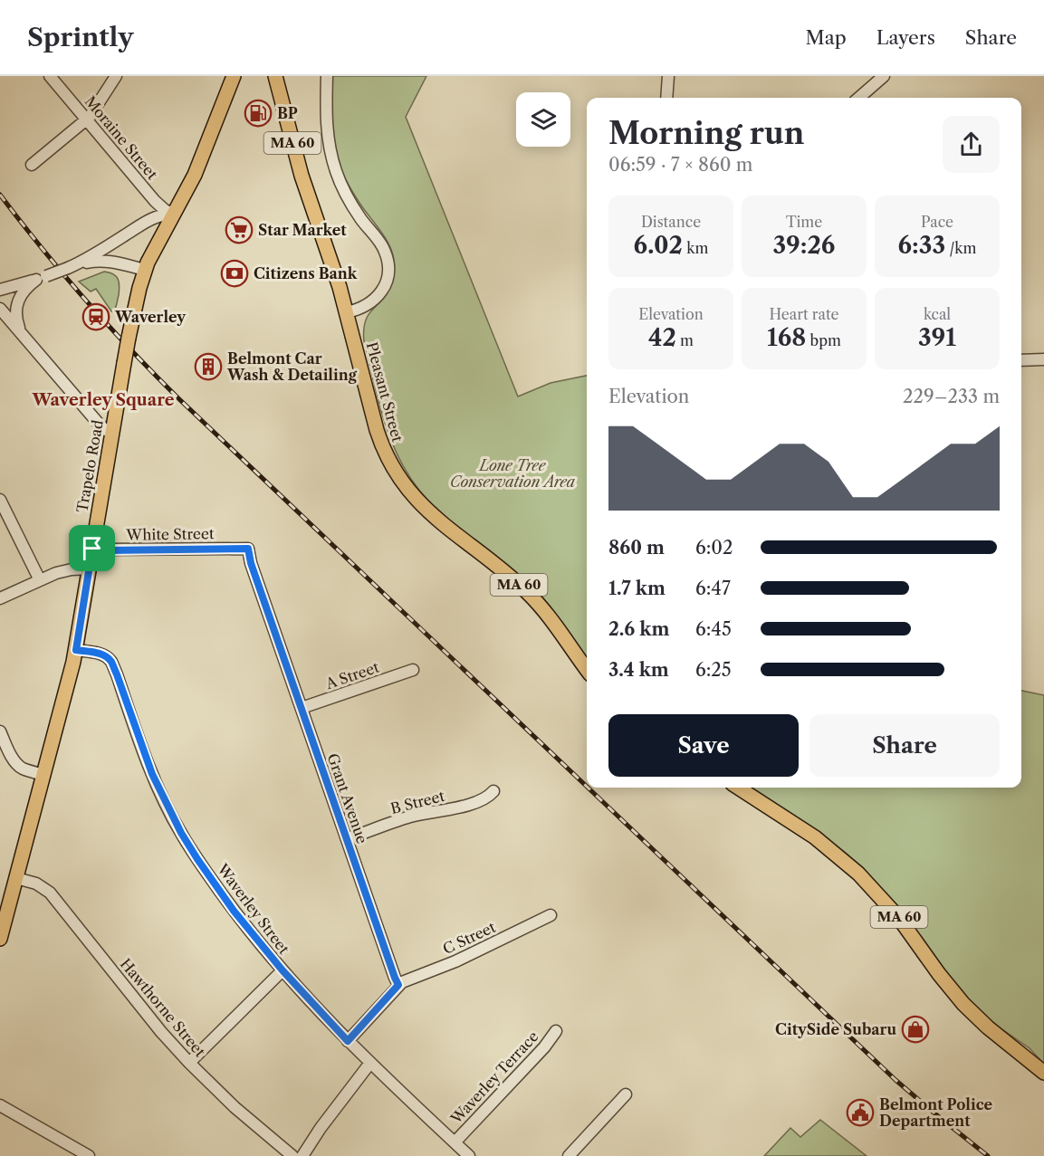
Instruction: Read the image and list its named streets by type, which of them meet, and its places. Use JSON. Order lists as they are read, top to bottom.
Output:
{
  "streets": {
    "main road": ["MA 60", "Pleasant Street", "Trapelo Road"],
    "street": [
      "Moraine Street",
      "White Street",
      "A Street",
      "Grant Avenue",
      "B Street",
      "Waverley Street",
      "C Street",
      "Hawthorne Street",
      "Waverley Terrace"
    ]
  },
  "crossings": [
    ["Moraine Street", "Trapelo Road"],
    ["Trapelo Road", "White Street"],
    ["Trapelo Road", "Waverley Street"],
    ["Trapelo Road", "Hawthorne Street"],
    ["White Street", "Grant Avenue"],
    ["A Street", "Grant Avenue"],
    ["Grant Avenue", "B Street"],
    ["Grant Avenue", "C Street"],
    ["Waverley Street", "Waverley Terrace"]
  ],
  "districts": ["Waverley Square"],
  "parks": ["Lone Tree Conservation Area"],
  "places": {
    "fuel station": ["BP"],
    "supermarket": ["Star Market"],
    "bank": ["Citizens Bank"],
    "station": ["Waverley"],
    "building": ["Belmont Car Wash & Detailing"],
    "shop": ["CitySide Subaru"],
    "public building": ["Belmont Police Department"]
  },
  "page": {
    "header": "Sprintly",
    "nav": ["Map", "Layers", "Share"],
    "heading": ["Morning run", "06:59 · 7 × 860 m"],
    "stats": [
      ["Distance", "6.02 km"],
      ["Time", "39:26"],
      ["Pace", "6:33 /km"],
      ["Elevation", "42 m"],
      ["Heart rate", "168 bpm"],
      ["kcal", "391"]
    ],
    "chart": ["Elevation", "229–233 m"],
    "list": [
      {
        "name": "860 m",
        "note": "6:02"
      },
      {
        "name": "1.7 km",
        "note": "6:47"
      },
      {
        "name": "2.6 km",
        "note": "6:45"
      },
      {
        "name": "3.4 km",
        "note": "6:25"
      }
    ],
    "buttons": ["Save", "Share"]
  }
}
